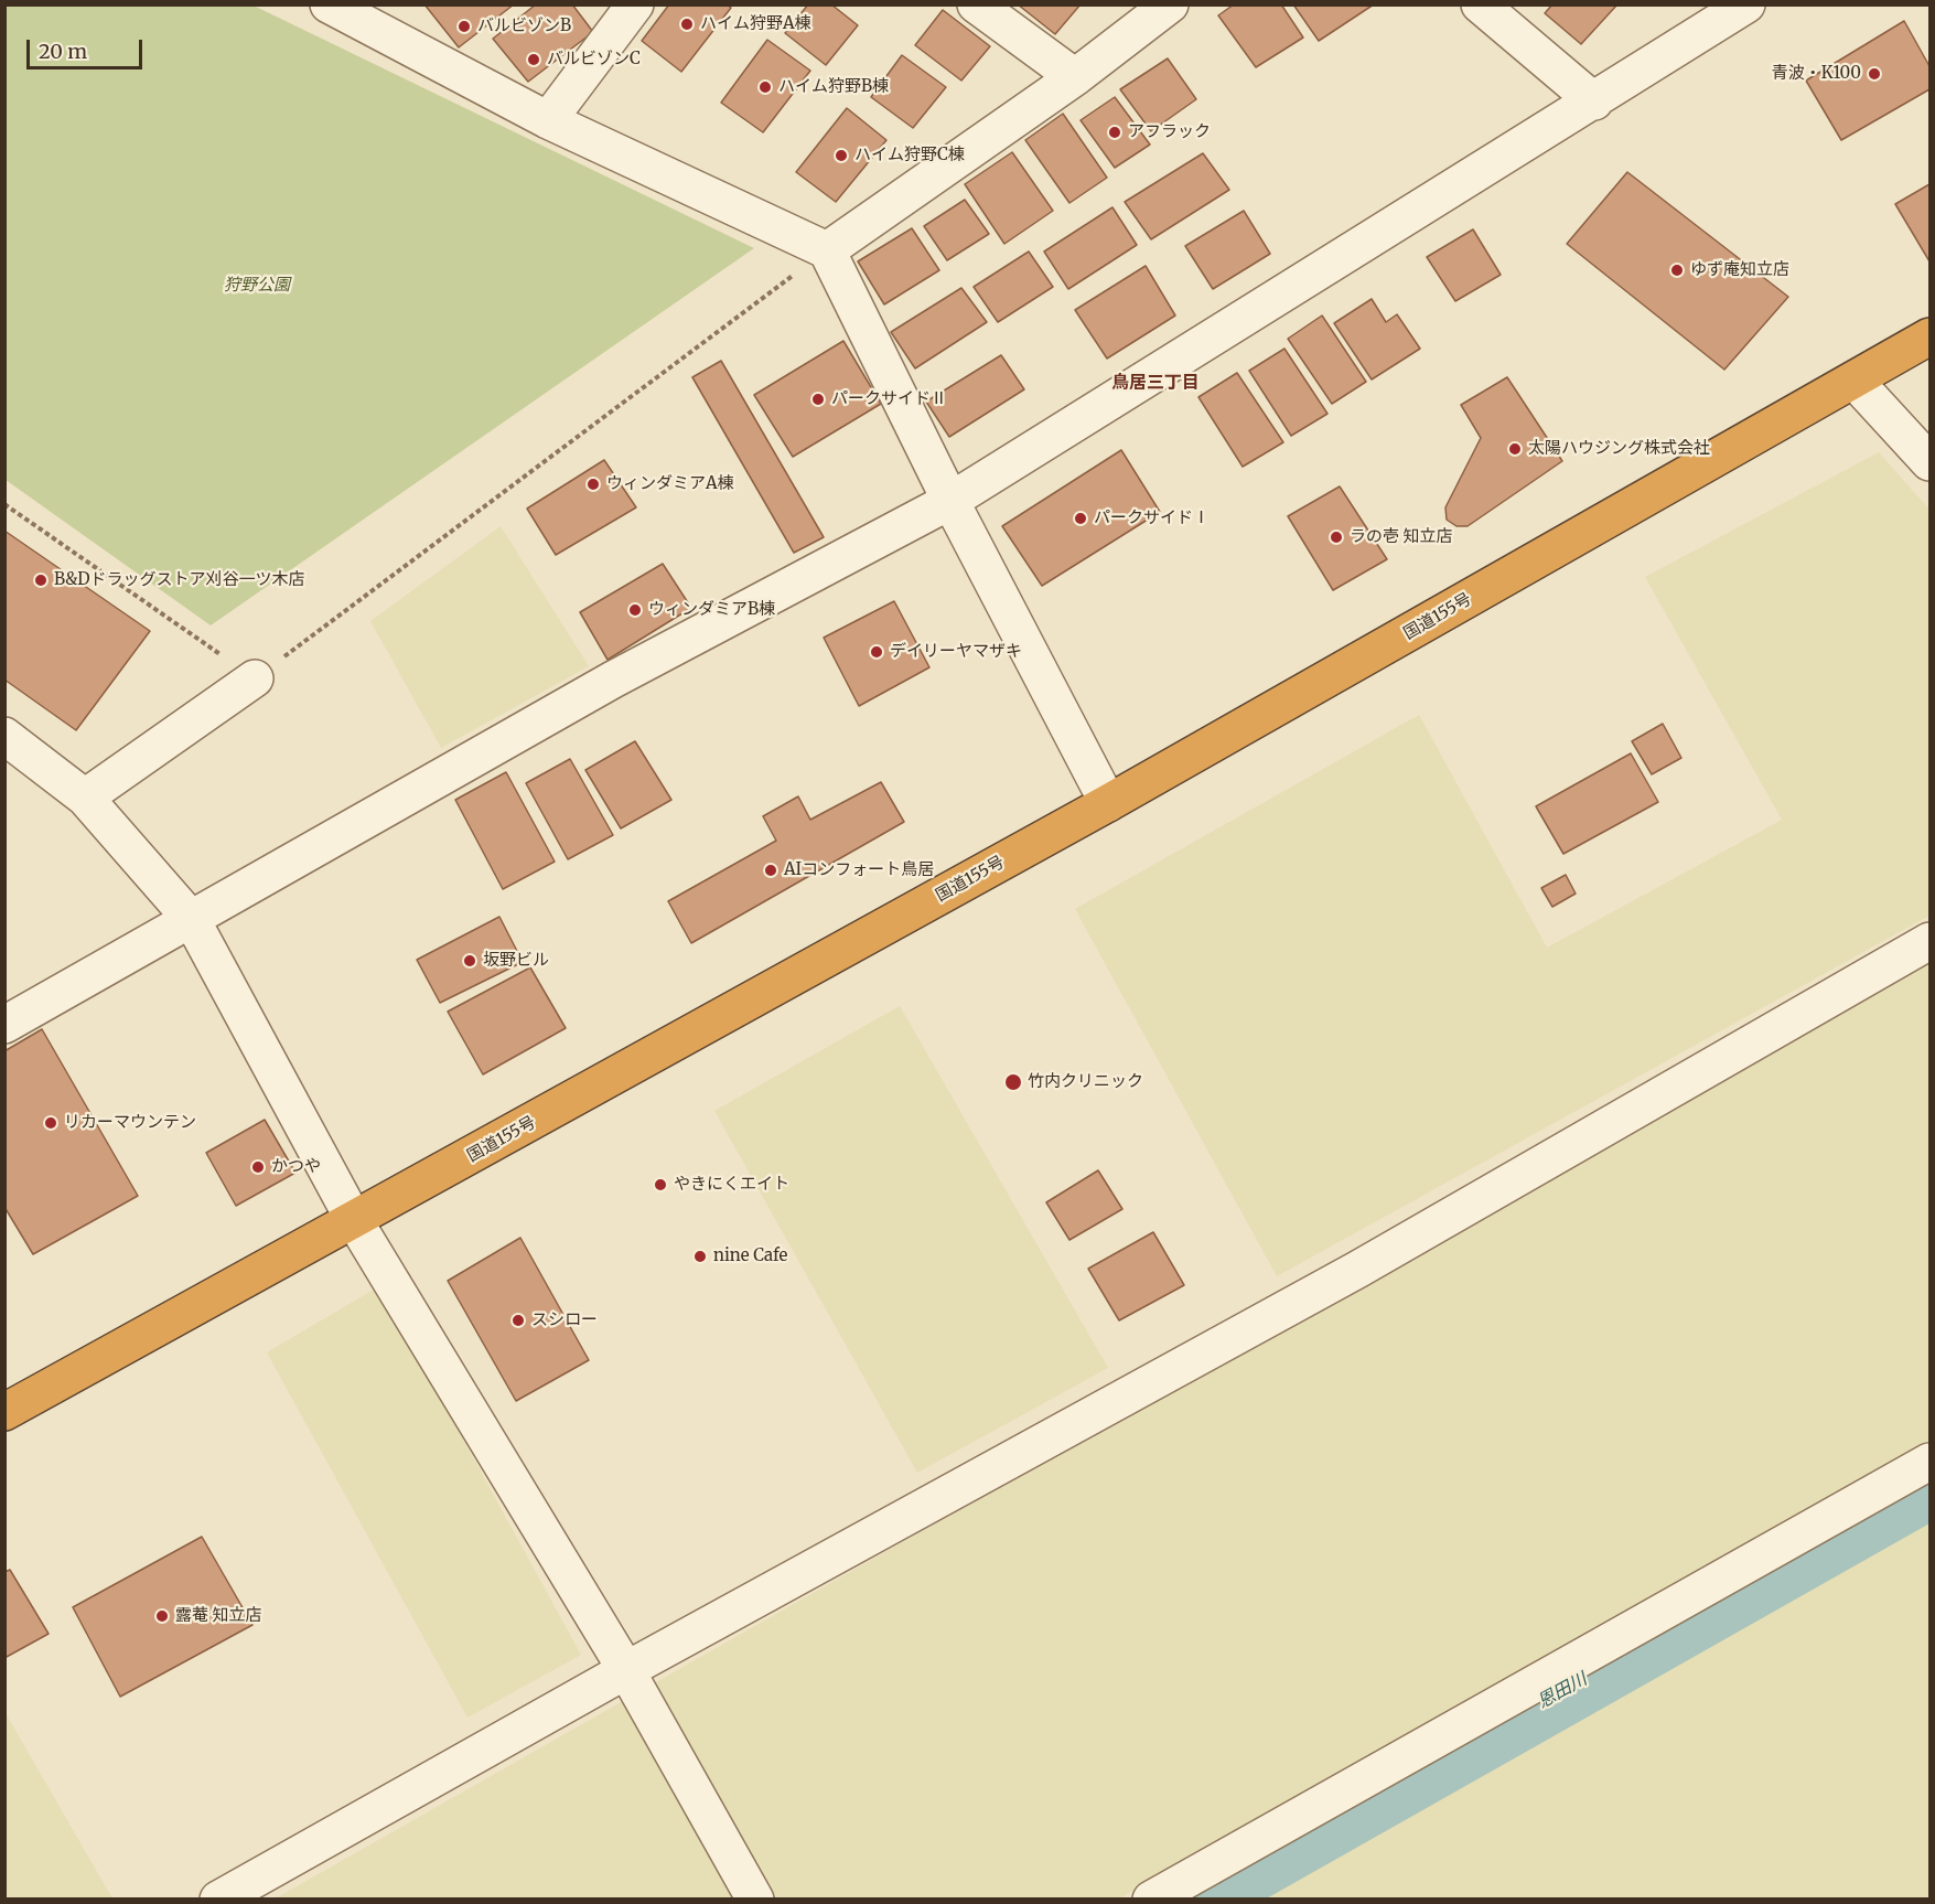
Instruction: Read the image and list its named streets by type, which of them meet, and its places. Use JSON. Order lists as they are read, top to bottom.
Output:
{
  "streets": {
    "highway": ["国道155号"]
  },
  "districts": ["鳥居三丁目"],
  "water": ["恩田川"],
  "parks": ["狩野公園"],
  "places": [
    "ハイム狩野A棟",
    "バルビゾンB",
    "バルビゾンC",
    "青波・K100",
    "ハイム狩野B棟",
    "アフラック",
    "ハイム狩野C棟",
    "ゆず庵知立店",
    "パークサイドⅡ",
    "太陽ハウジング株式会社",
    "ウィンダミアA棟",
    "パークサイドⅠ",
    "ラの壱 知立店",
    "B&Dドラッグストア刈谷一ツ木店",
    "ウィンダミアB棟",
    "デイリーヤマザキ",
    "AIコンフォート鳥居",
    "坂野ビル",
    "竹内クリニック",
    "リカーマウンテン",
    "かつや",
    "やきにくエイト",
    "nine Cafe",
    "スシロー",
    "露菴 知立店"
  ],
  "scale_bar": "20 m"
}
